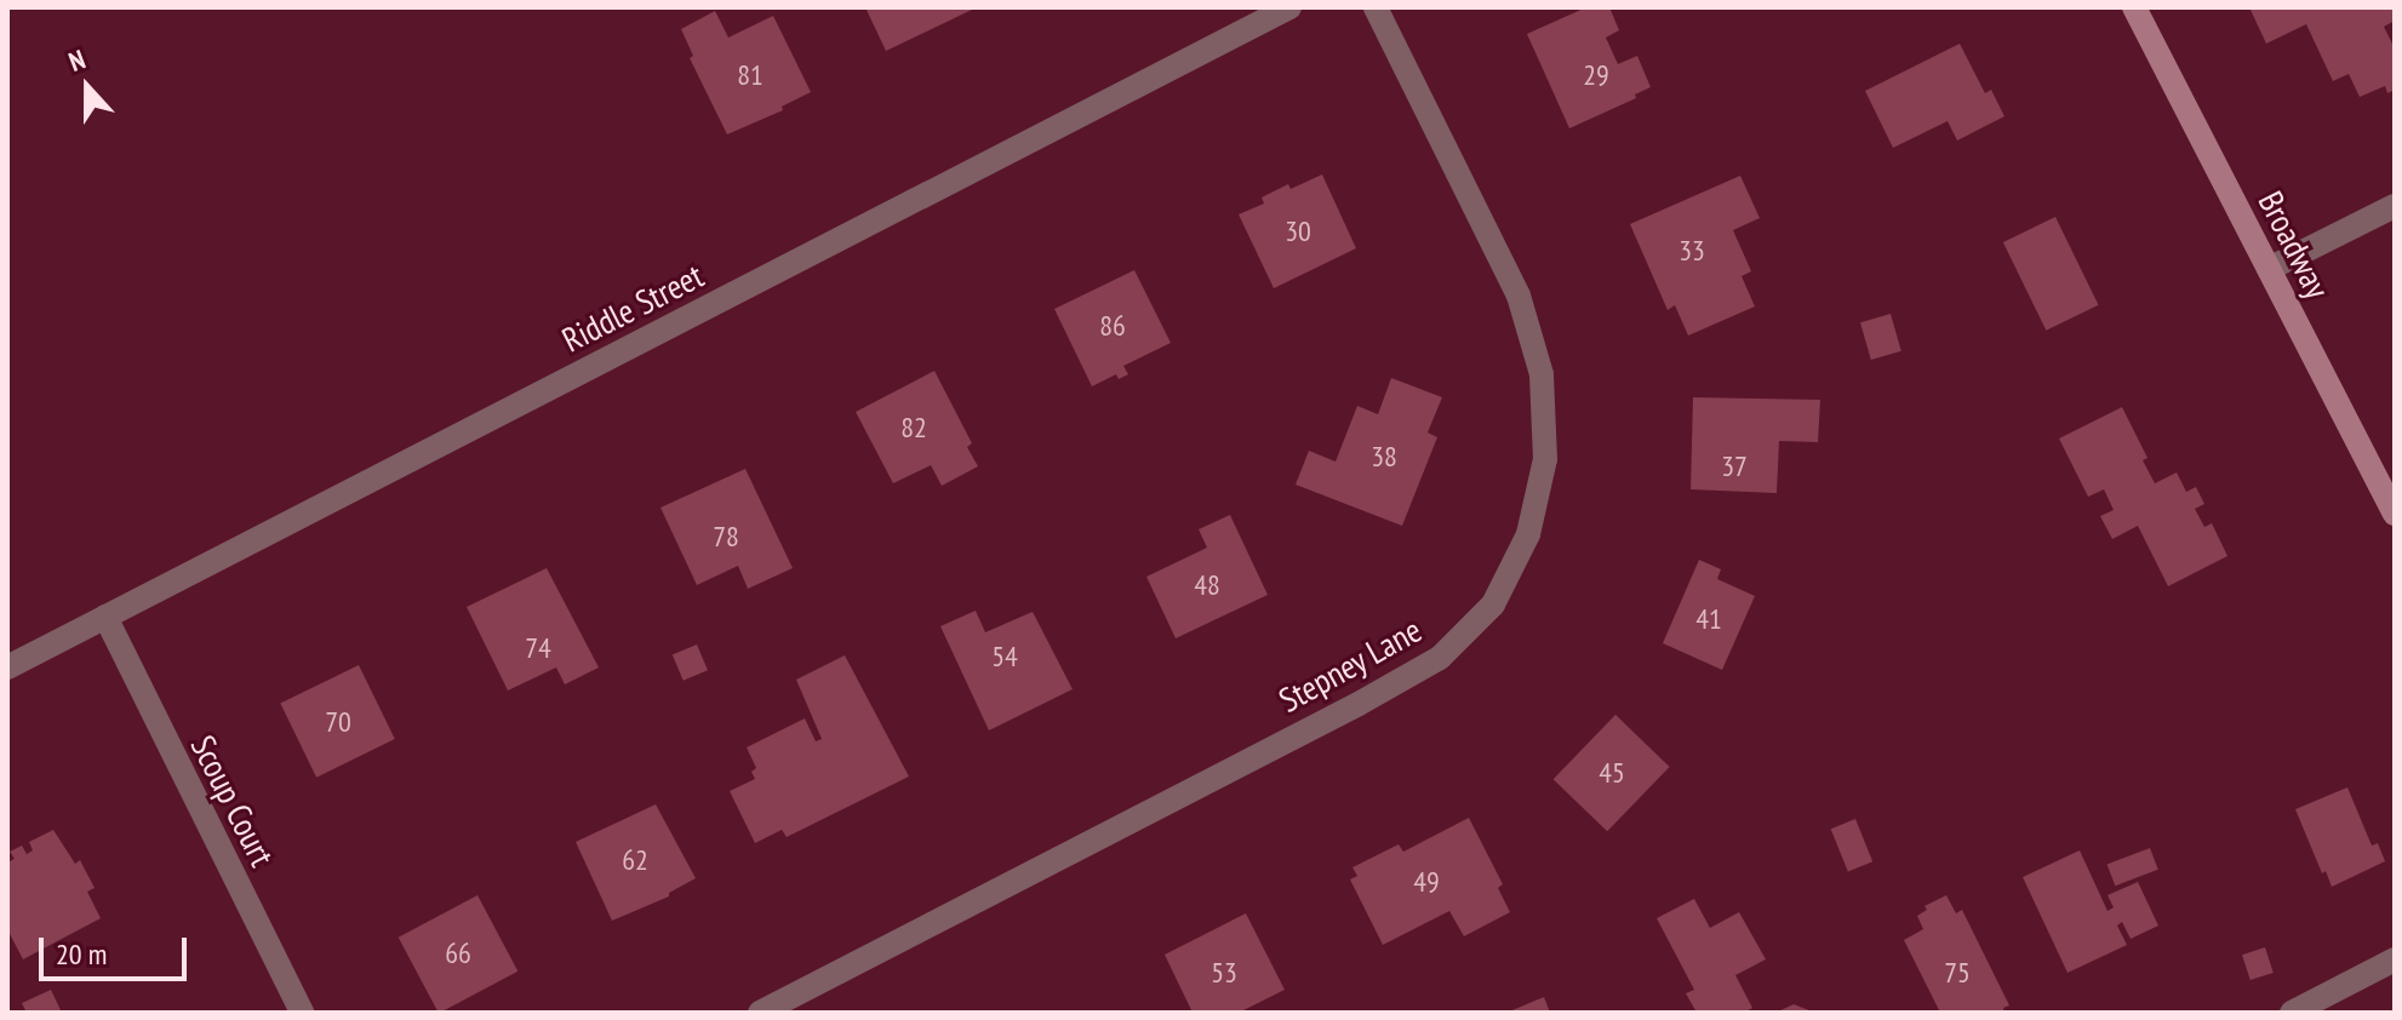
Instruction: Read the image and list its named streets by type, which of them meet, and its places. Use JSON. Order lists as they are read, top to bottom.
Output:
{
  "streets": {
    "street": [
      "Broadway",
      "Riddle Street",
      "Stepney Lane",
      "Scoup Court"
    ]
  },
  "crossings": [
    ["Riddle Street", "Scoup Court"]
  ],
  "house_numbers": [
    "81",
    "29",
    "30",
    "33",
    "86",
    "82",
    "38",
    "37",
    "78",
    "48",
    "41",
    "74",
    "54",
    "70",
    "45",
    "62",
    "49",
    "66",
    "53",
    "75"
  ],
  "scale_bar": "20 m",
  "north": "top"
}
